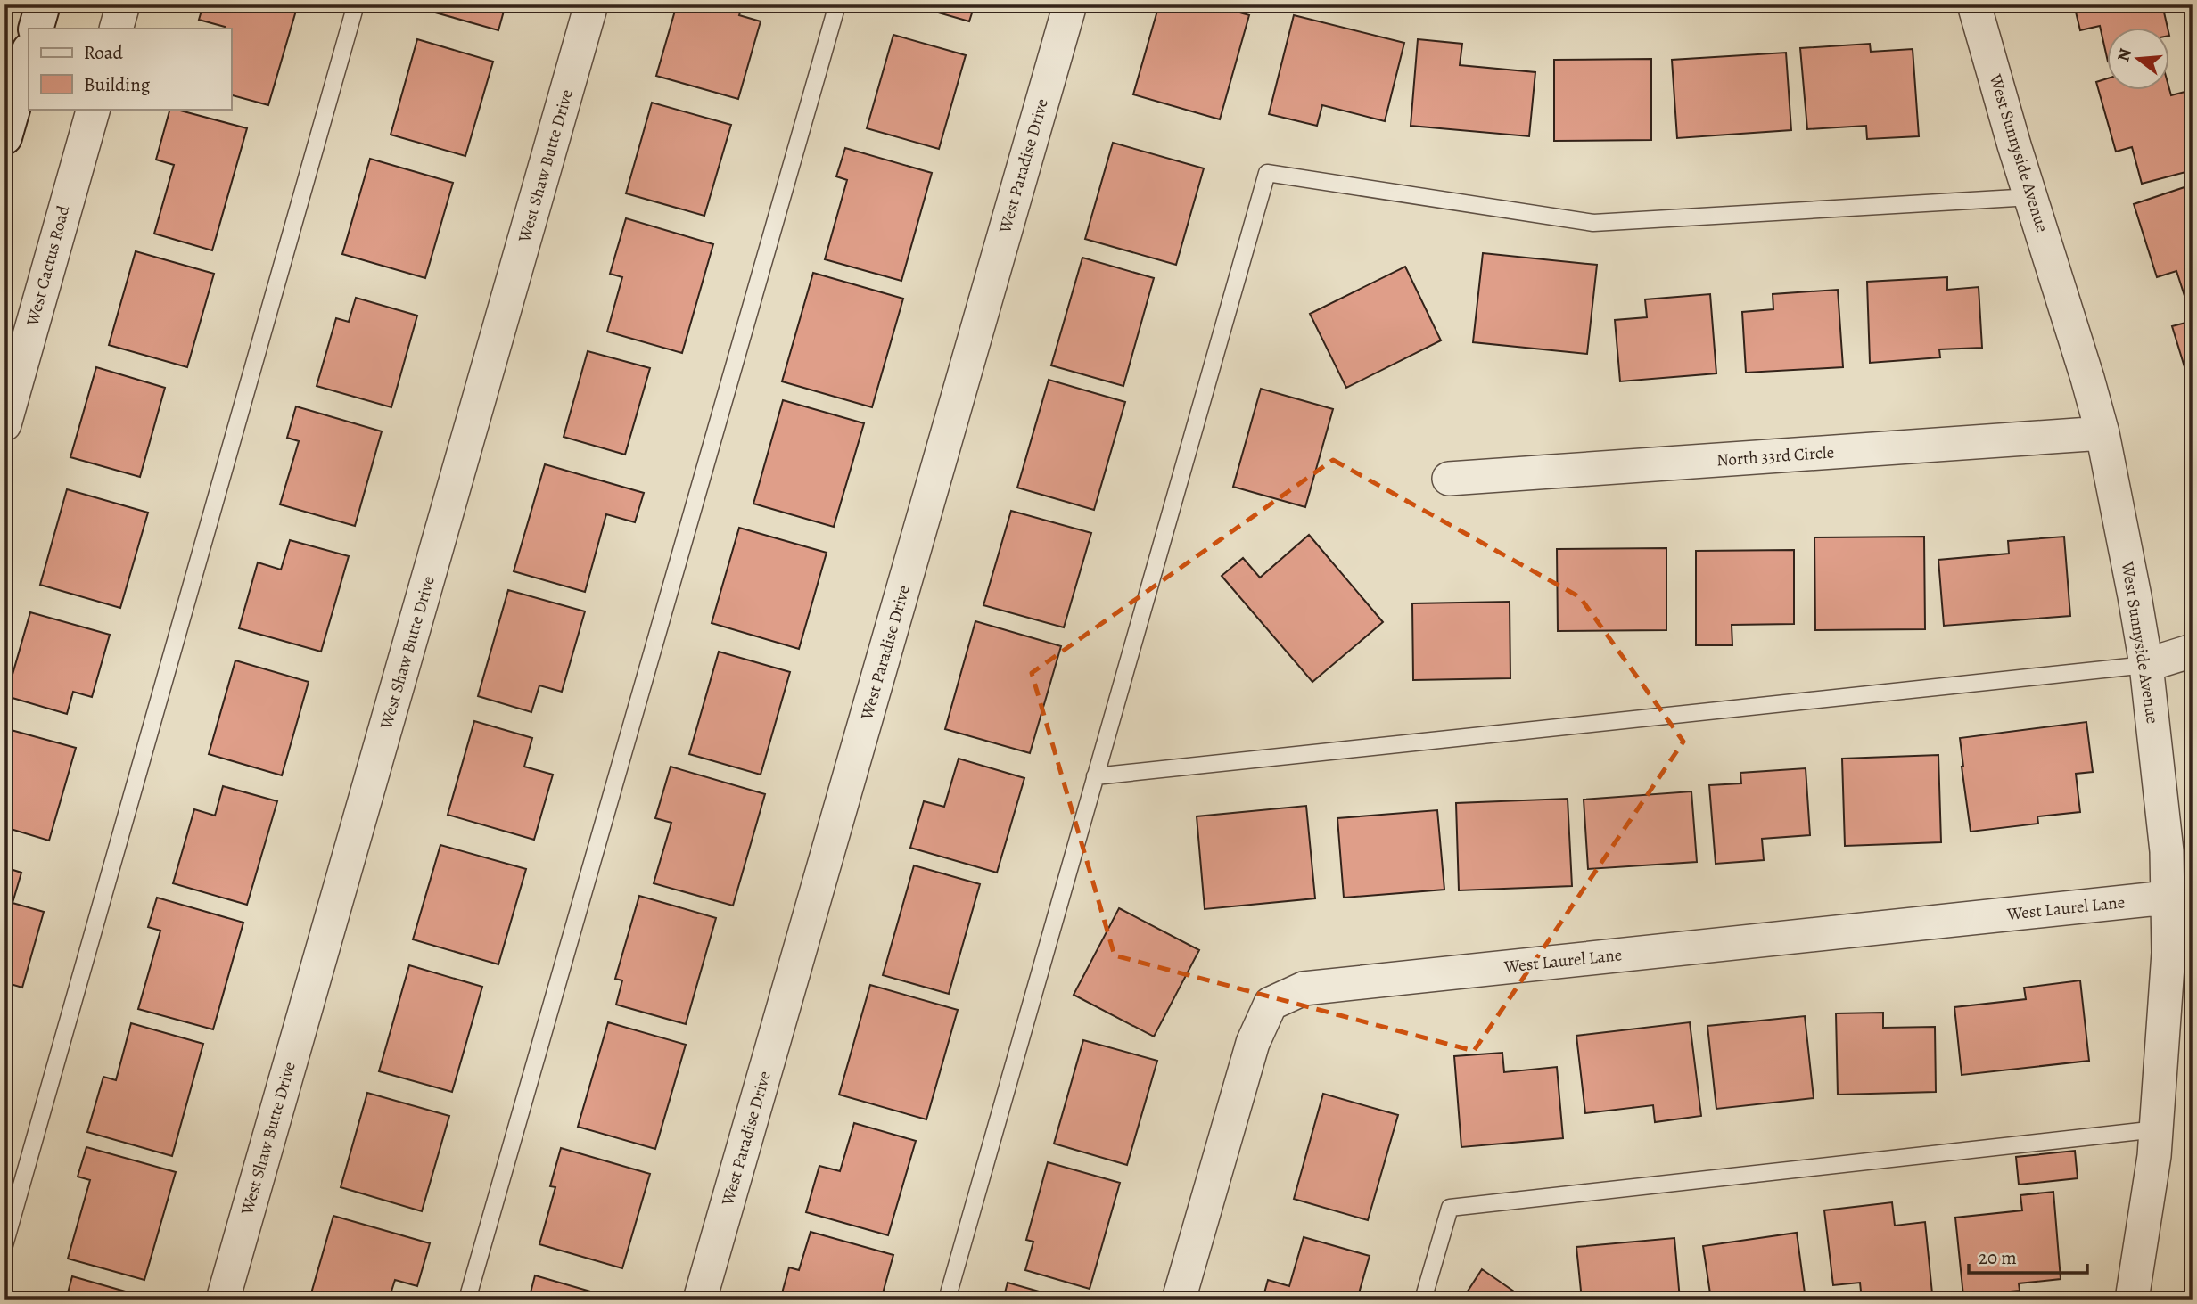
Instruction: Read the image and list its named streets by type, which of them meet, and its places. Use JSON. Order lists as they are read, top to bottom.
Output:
{
  "streets": {
    "street": [
      "West Sunnyside Avenue",
      "West Shaw Butte Drive",
      "West Paradise Drive",
      "West Cactus Road",
      "North 33rd Circle",
      "West Laurel Lane"
    ]
  },
  "crossings": [
    ["West Sunnyside Avenue", "North 33rd Circle"],
    ["West Sunnyside Avenue", "West Laurel Lane"]
  ],
  "legend": ["Road", "Building"],
  "scale_bar": "20 m",
  "north": "left"
}
